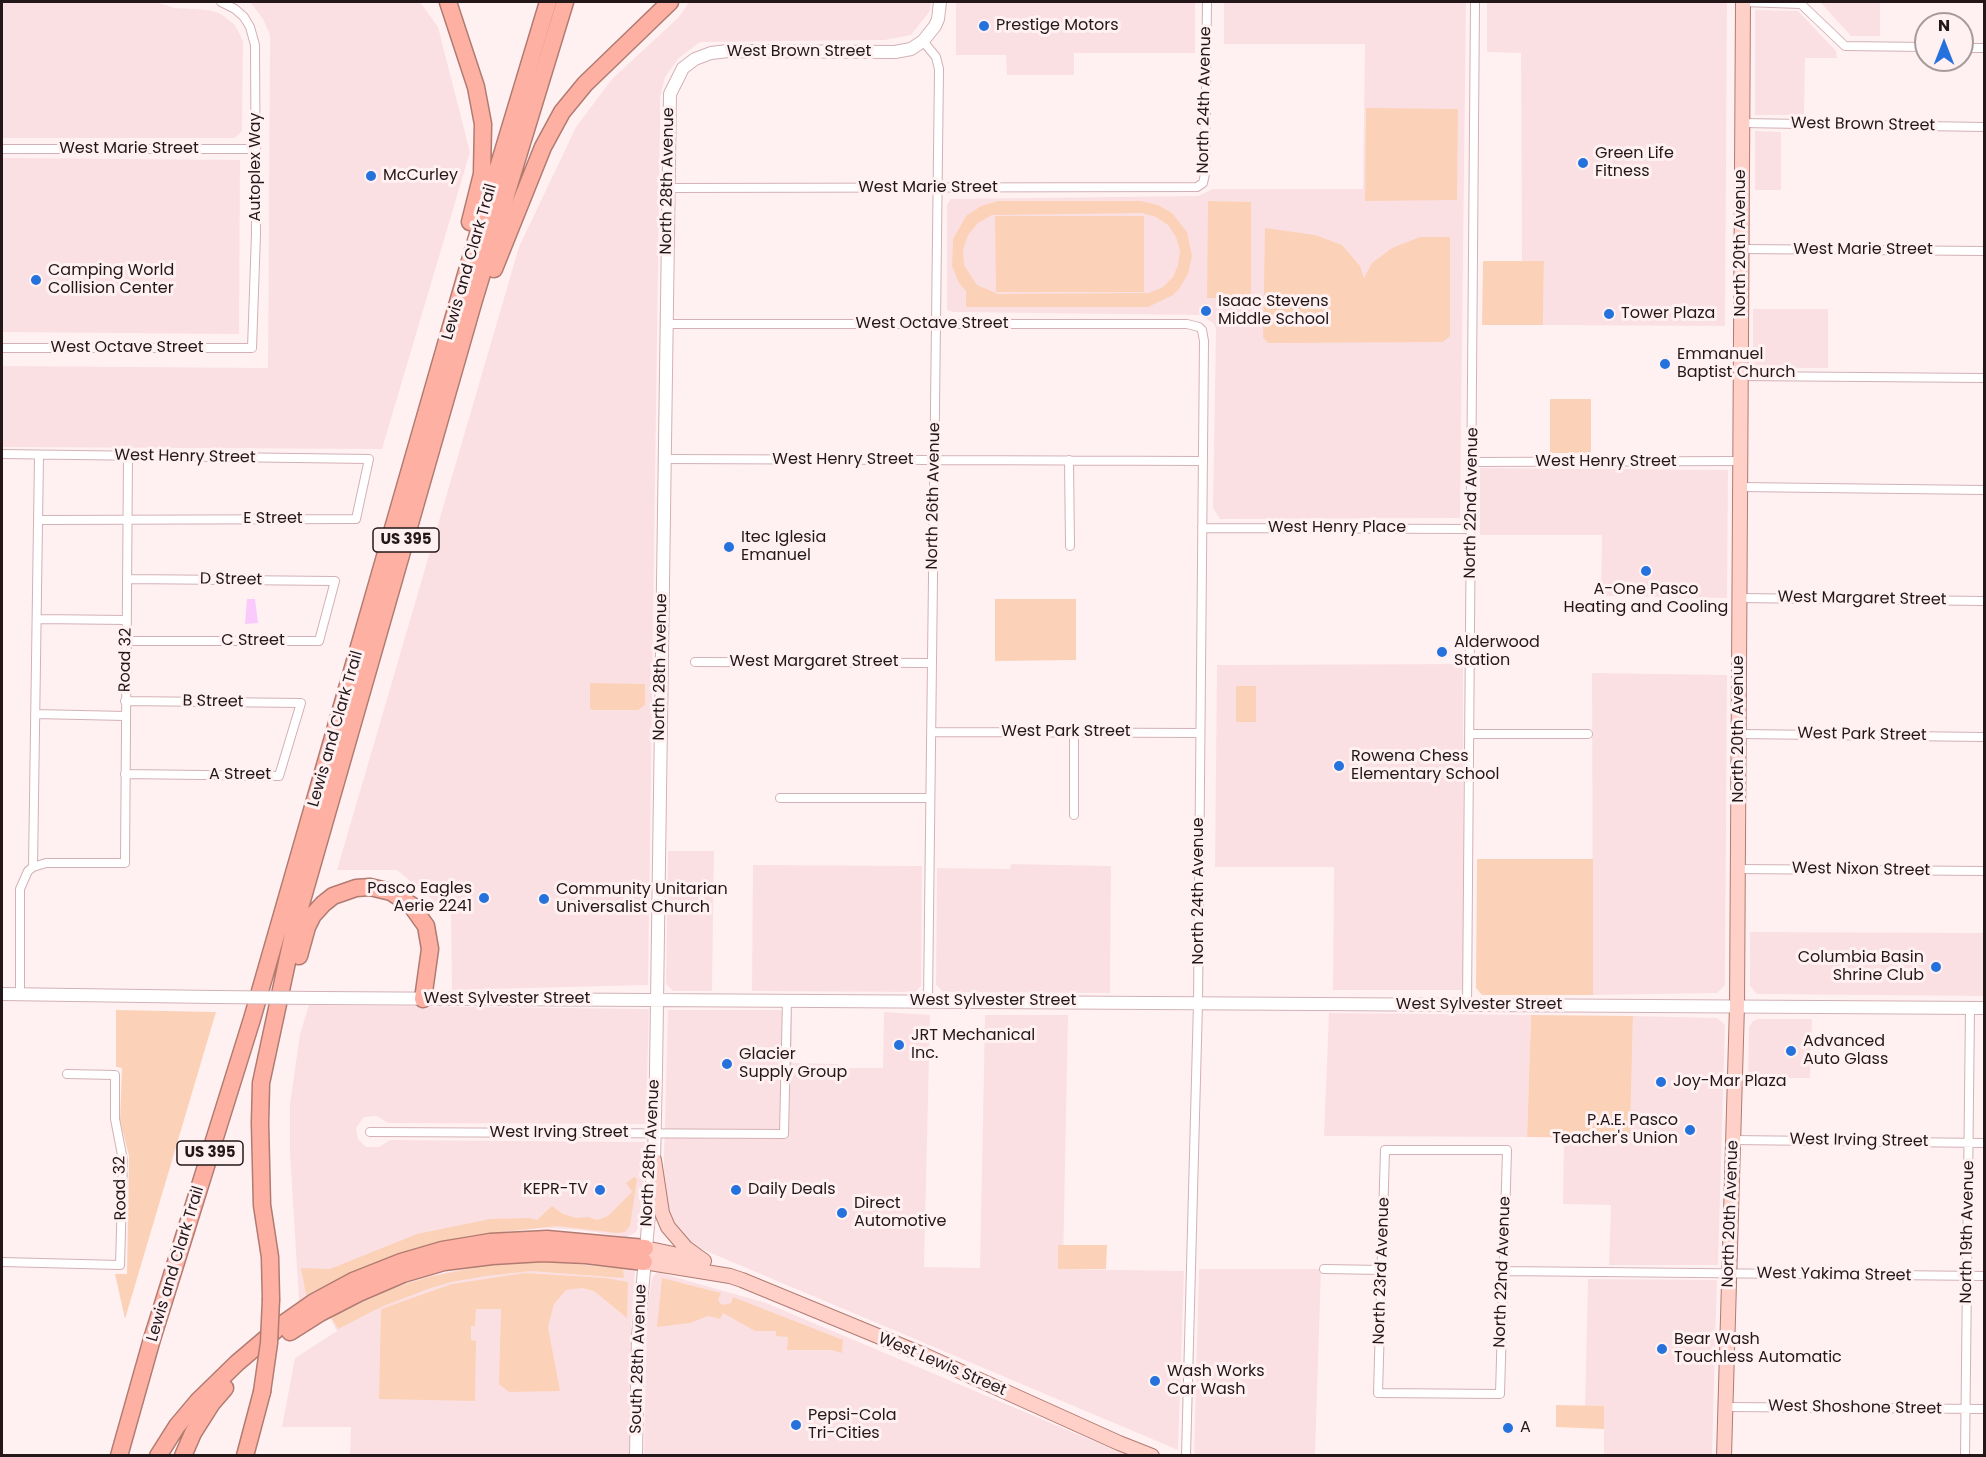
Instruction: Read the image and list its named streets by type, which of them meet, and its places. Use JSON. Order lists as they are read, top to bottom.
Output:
{
  "streets": {
    "highway": ["Lewis and Clark Trail", "US 395"],
    "main road": ["North 20th Avenue", "West Lewis Street"],
    "street": [
      "West Brown Street",
      "North 24th Avenue",
      "West Marie Street",
      "Autoplex Way",
      "North 28th Avenue",
      "West Octave Street",
      "West Henry Street",
      "North 26th Avenue",
      "North 22nd Avenue",
      "E Street",
      "West Henry Place",
      "D Street",
      "West Margaret Street",
      "C Street",
      "Road 32",
      "B Street",
      "West Park Street",
      "A Street",
      "West Nixon Street",
      "West Sylvester Street",
      "West Irving Street",
      "North 19th Avenue",
      "North 23rd Avenue",
      "West Yakima Street",
      "South 28th Avenue",
      "West Shoshone Street"
    ]
  },
  "crossings": [
    ["West Brown Street", "North 28th Avenue"],
    ["West Brown Street", "North 20th Avenue"],
    ["West Brown Street", "North 26th Avenue"],
    ["North 24th Avenue", "West Marie Street"],
    ["North 24th Avenue", "West Octave Street"],
    ["North 24th Avenue", "West Henry Street"],
    ["North 24th Avenue", "West Henry Place"],
    ["North 24th Avenue", "West Park Street"],
    ["North 24th Avenue", "West Sylvester Street"],
    ["West Marie Street", "Autoplex Way"],
    ["West Marie Street", "North 28th Avenue"],
    ["West Marie Street", "North 20th Avenue"],
    ["West Marie Street", "North 26th Avenue"],
    ["Autoplex Way", "West Octave Street"],
    ["North 28th Avenue", "West Octave Street"],
    ["North 28th Avenue", "West Henry Street"],
    ["North 28th Avenue", "West Sylvester Street"],
    ["North 28th Avenue", "West Irving Street"],
    ["North 28th Avenue", "South 28th Avenue"],
    ["North 28th Avenue", "West Lewis Street"],
    ["North 20th Avenue", "West Henry Street"],
    ["North 20th Avenue", "West Margaret Street"],
    ["North 20th Avenue", "West Park Street"],
    ["North 20th Avenue", "West Nixon Street"],
    ["North 20th Avenue", "West Sylvester Street"],
    ["North 20th Avenue", "West Irving Street"],
    ["North 20th Avenue", "West Yakima Street"],
    ["North 20th Avenue", "West Shoshone Street"],
    ["West Octave Street", "North 26th Avenue"],
    ["West Henry Street", "North 26th Avenue"],
    ["West Henry Street", "North 22nd Avenue"],
    ["West Henry Street", "E Street"],
    ["West Henry Street", "Road 32"],
    ["North 26th Avenue", "West Margaret Street"],
    ["North 26th Avenue", "West Park Street"],
    ["North 26th Avenue", "West Sylvester Street"],
    ["North 22nd Avenue", "West Henry Place"],
    ["North 22nd Avenue", "West Sylvester Street"],
    ["North 22nd Avenue", "North 23rd Avenue"],
    ["North 22nd Avenue", "West Yakima Street"],
    ["E Street", "Road 32"],
    ["D Street", "C Street"],
    ["D Street", "Road 32"],
    ["C Street", "Road 32"],
    ["Road 32", "B Street"],
    ["Road 32", "A Street"],
    ["B Street", "A Street"],
    ["West Sylvester Street", "West Irving Street"],
    ["West Sylvester Street", "North 19th Avenue"],
    ["West Irving Street", "North 19th Avenue"],
    ["North 19th Avenue", "West Yakima Street"],
    ["North 19th Avenue", "West Shoshone Street"],
    ["South 28th Avenue", "West Lewis Street"]
  ],
  "places": [
    "Prestige Motors",
    "Green Life Fitness",
    "McCurley",
    "Camping World Collision Center",
    "Isaac Stevens Middle School",
    "Tower Plaza",
    "Emmanuel Baptist Church",
    "Itec Iglesia Emanuel",
    "A-One Pasco Heating and Cooling",
    "Alderwood Station",
    "Rowena Chess Elementary School",
    "Pasco Eagles Aerie 2241",
    "Community Unitarian Universalist Church",
    "Columbia Basin Shrine Club",
    "JRT Mechanical Inc.",
    "Advanced Auto Glass",
    "Glacier Supply Group",
    "Joy-Mar Plaza",
    "P.A.E. Pasco Teacher's Union",
    "KEPR-TV",
    "Daily Deals",
    "Direct Automotive",
    "Bear Wash Touchless Automatic",
    "Wash Works Car Wash",
    "Pepsi-Cola Tri-Cities",
    "A"
  ],
  "north": "top"
}
